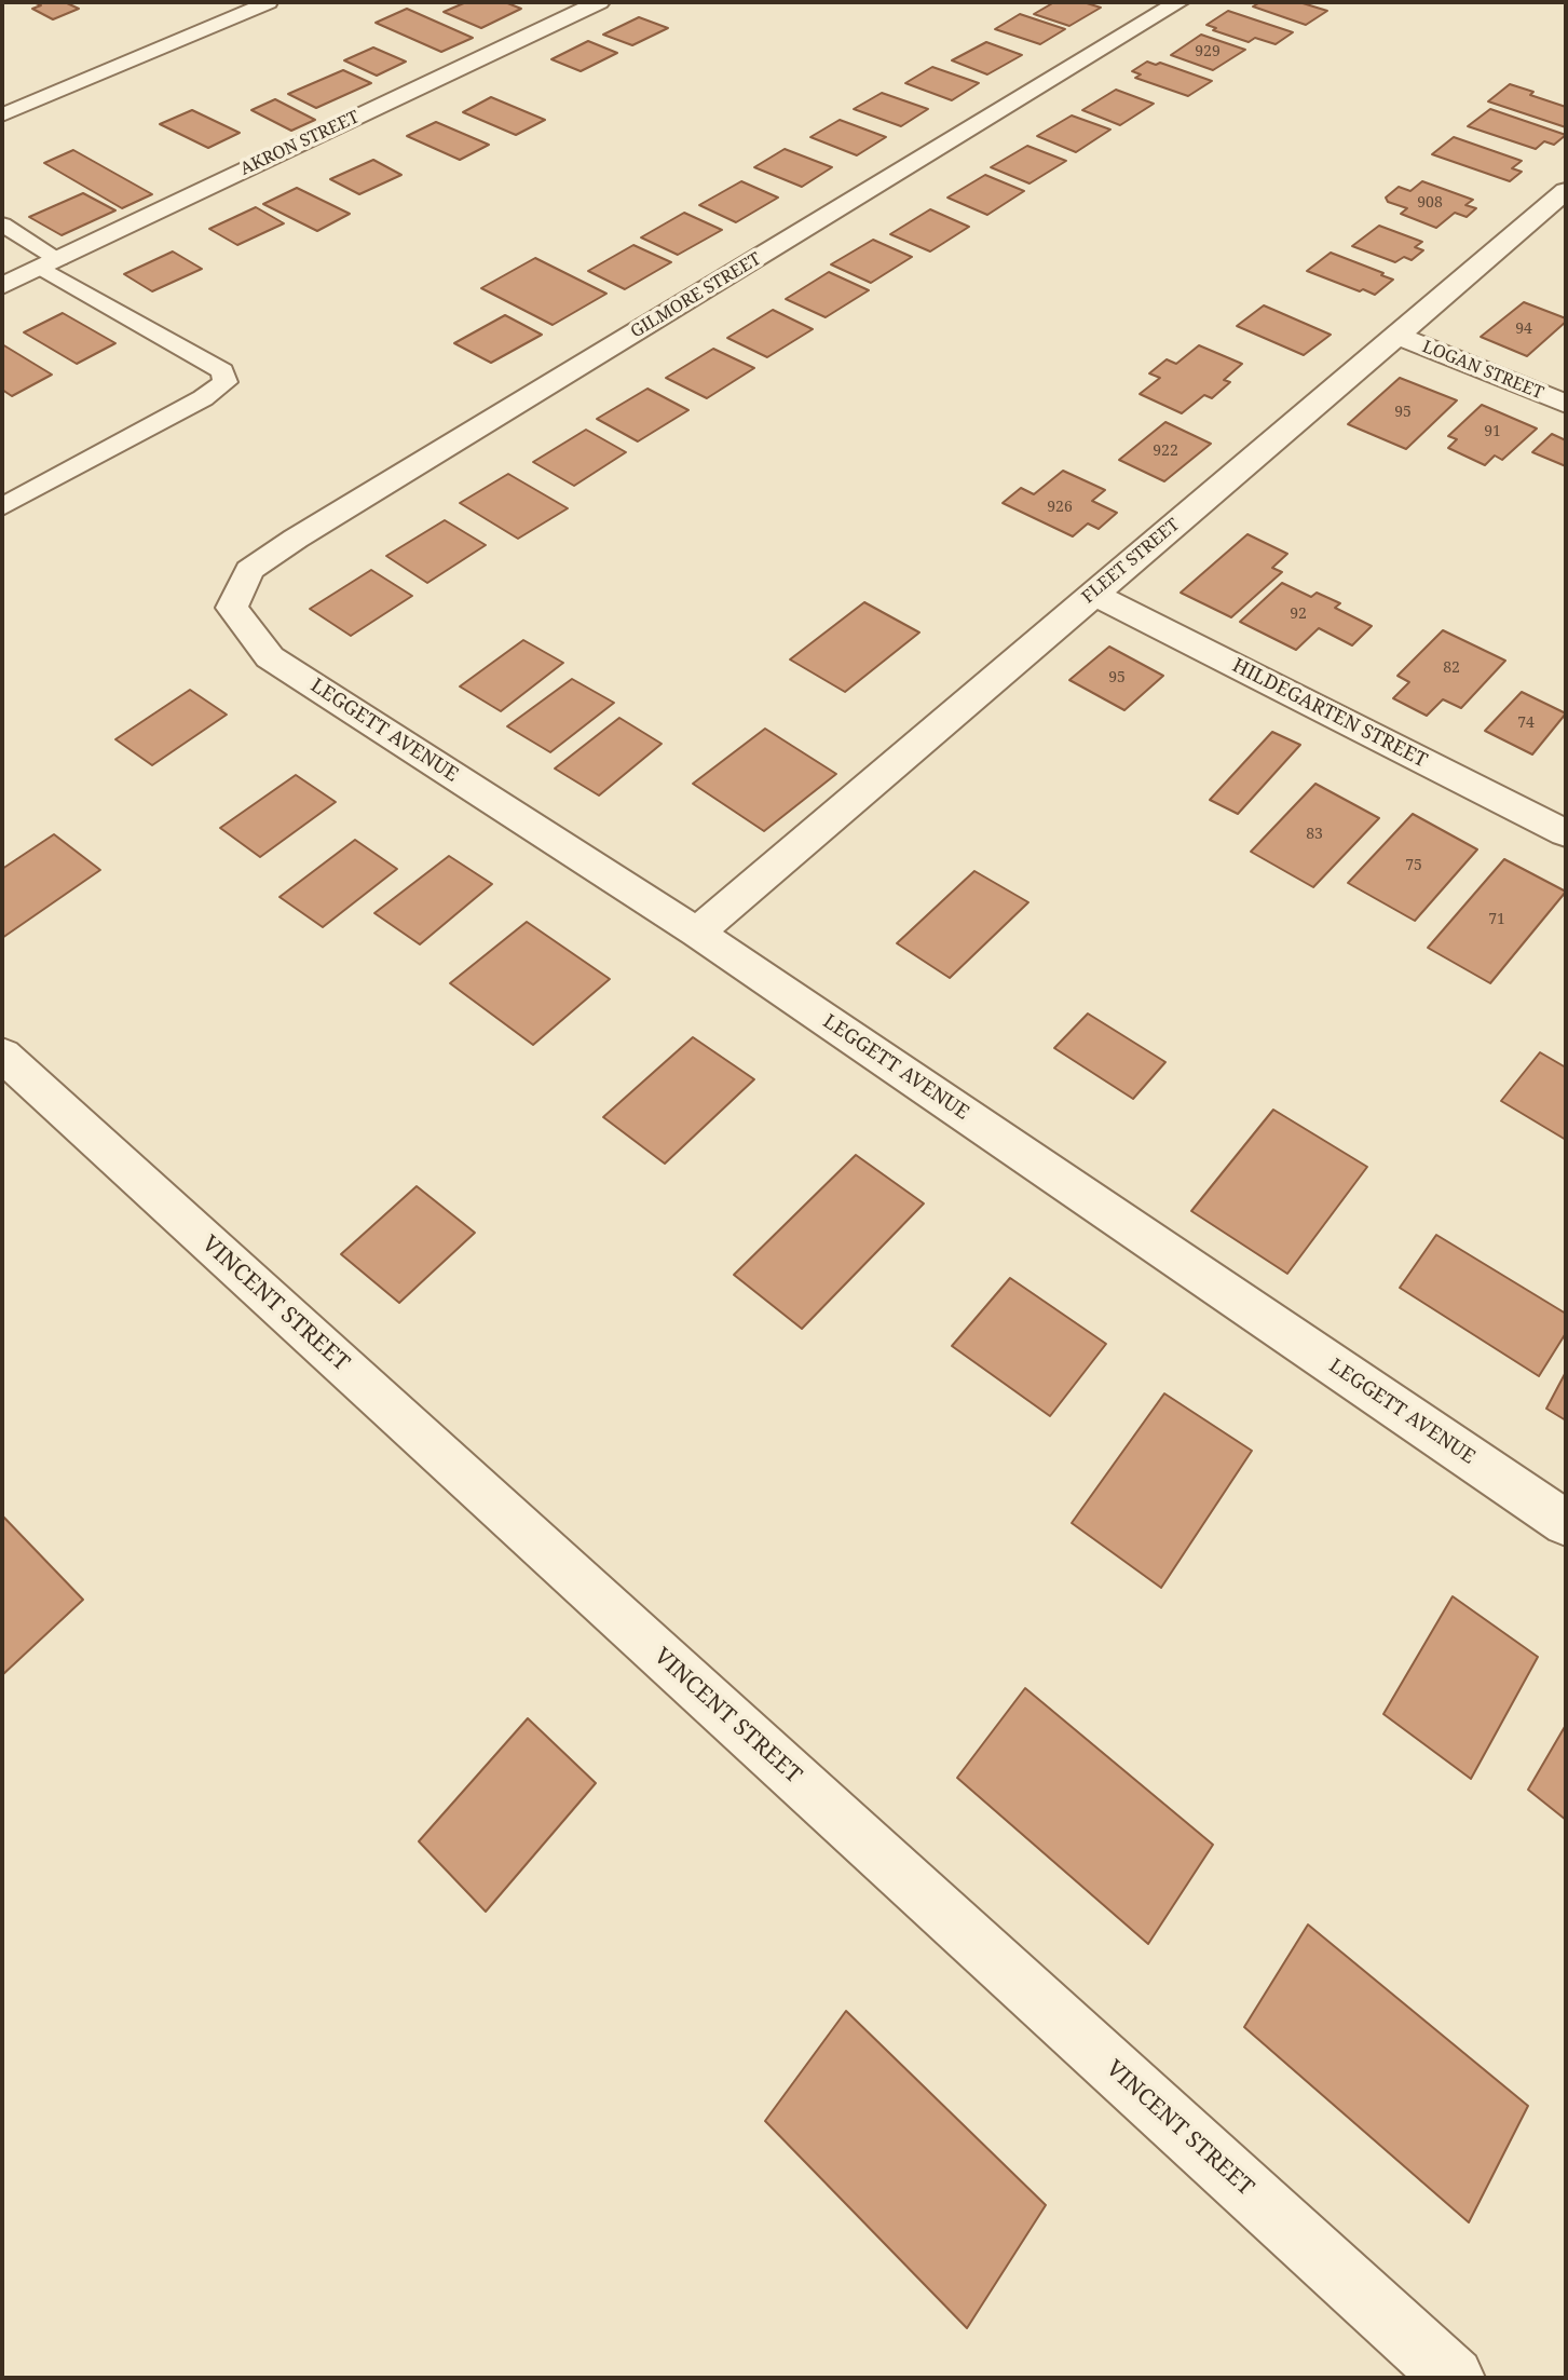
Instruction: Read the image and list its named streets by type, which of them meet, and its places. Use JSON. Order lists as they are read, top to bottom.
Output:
{
  "streets": {
    "street": [
      "AKRON STREET",
      "GILMORE STREET",
      "LOGAN STREET",
      "FLEET STREET",
      "HILDEGARTEN STREET",
      "LEGGETT AVENUE",
      "VINCENT STREET"
    ]
  },
  "crossings": [
    ["GILMORE STREET", "LEGGETT AVENUE"],
    ["LOGAN STREET", "FLEET STREET"],
    ["FLEET STREET", "HILDEGARTEN STREET"],
    ["FLEET STREET", "LEGGETT AVENUE"]
  ],
  "house_numbers": [
    "929",
    "908",
    "94",
    "95",
    "91",
    "922",
    "926",
    "92",
    "82",
    "95",
    "74",
    "83",
    "75",
    "71"
  ]
}
